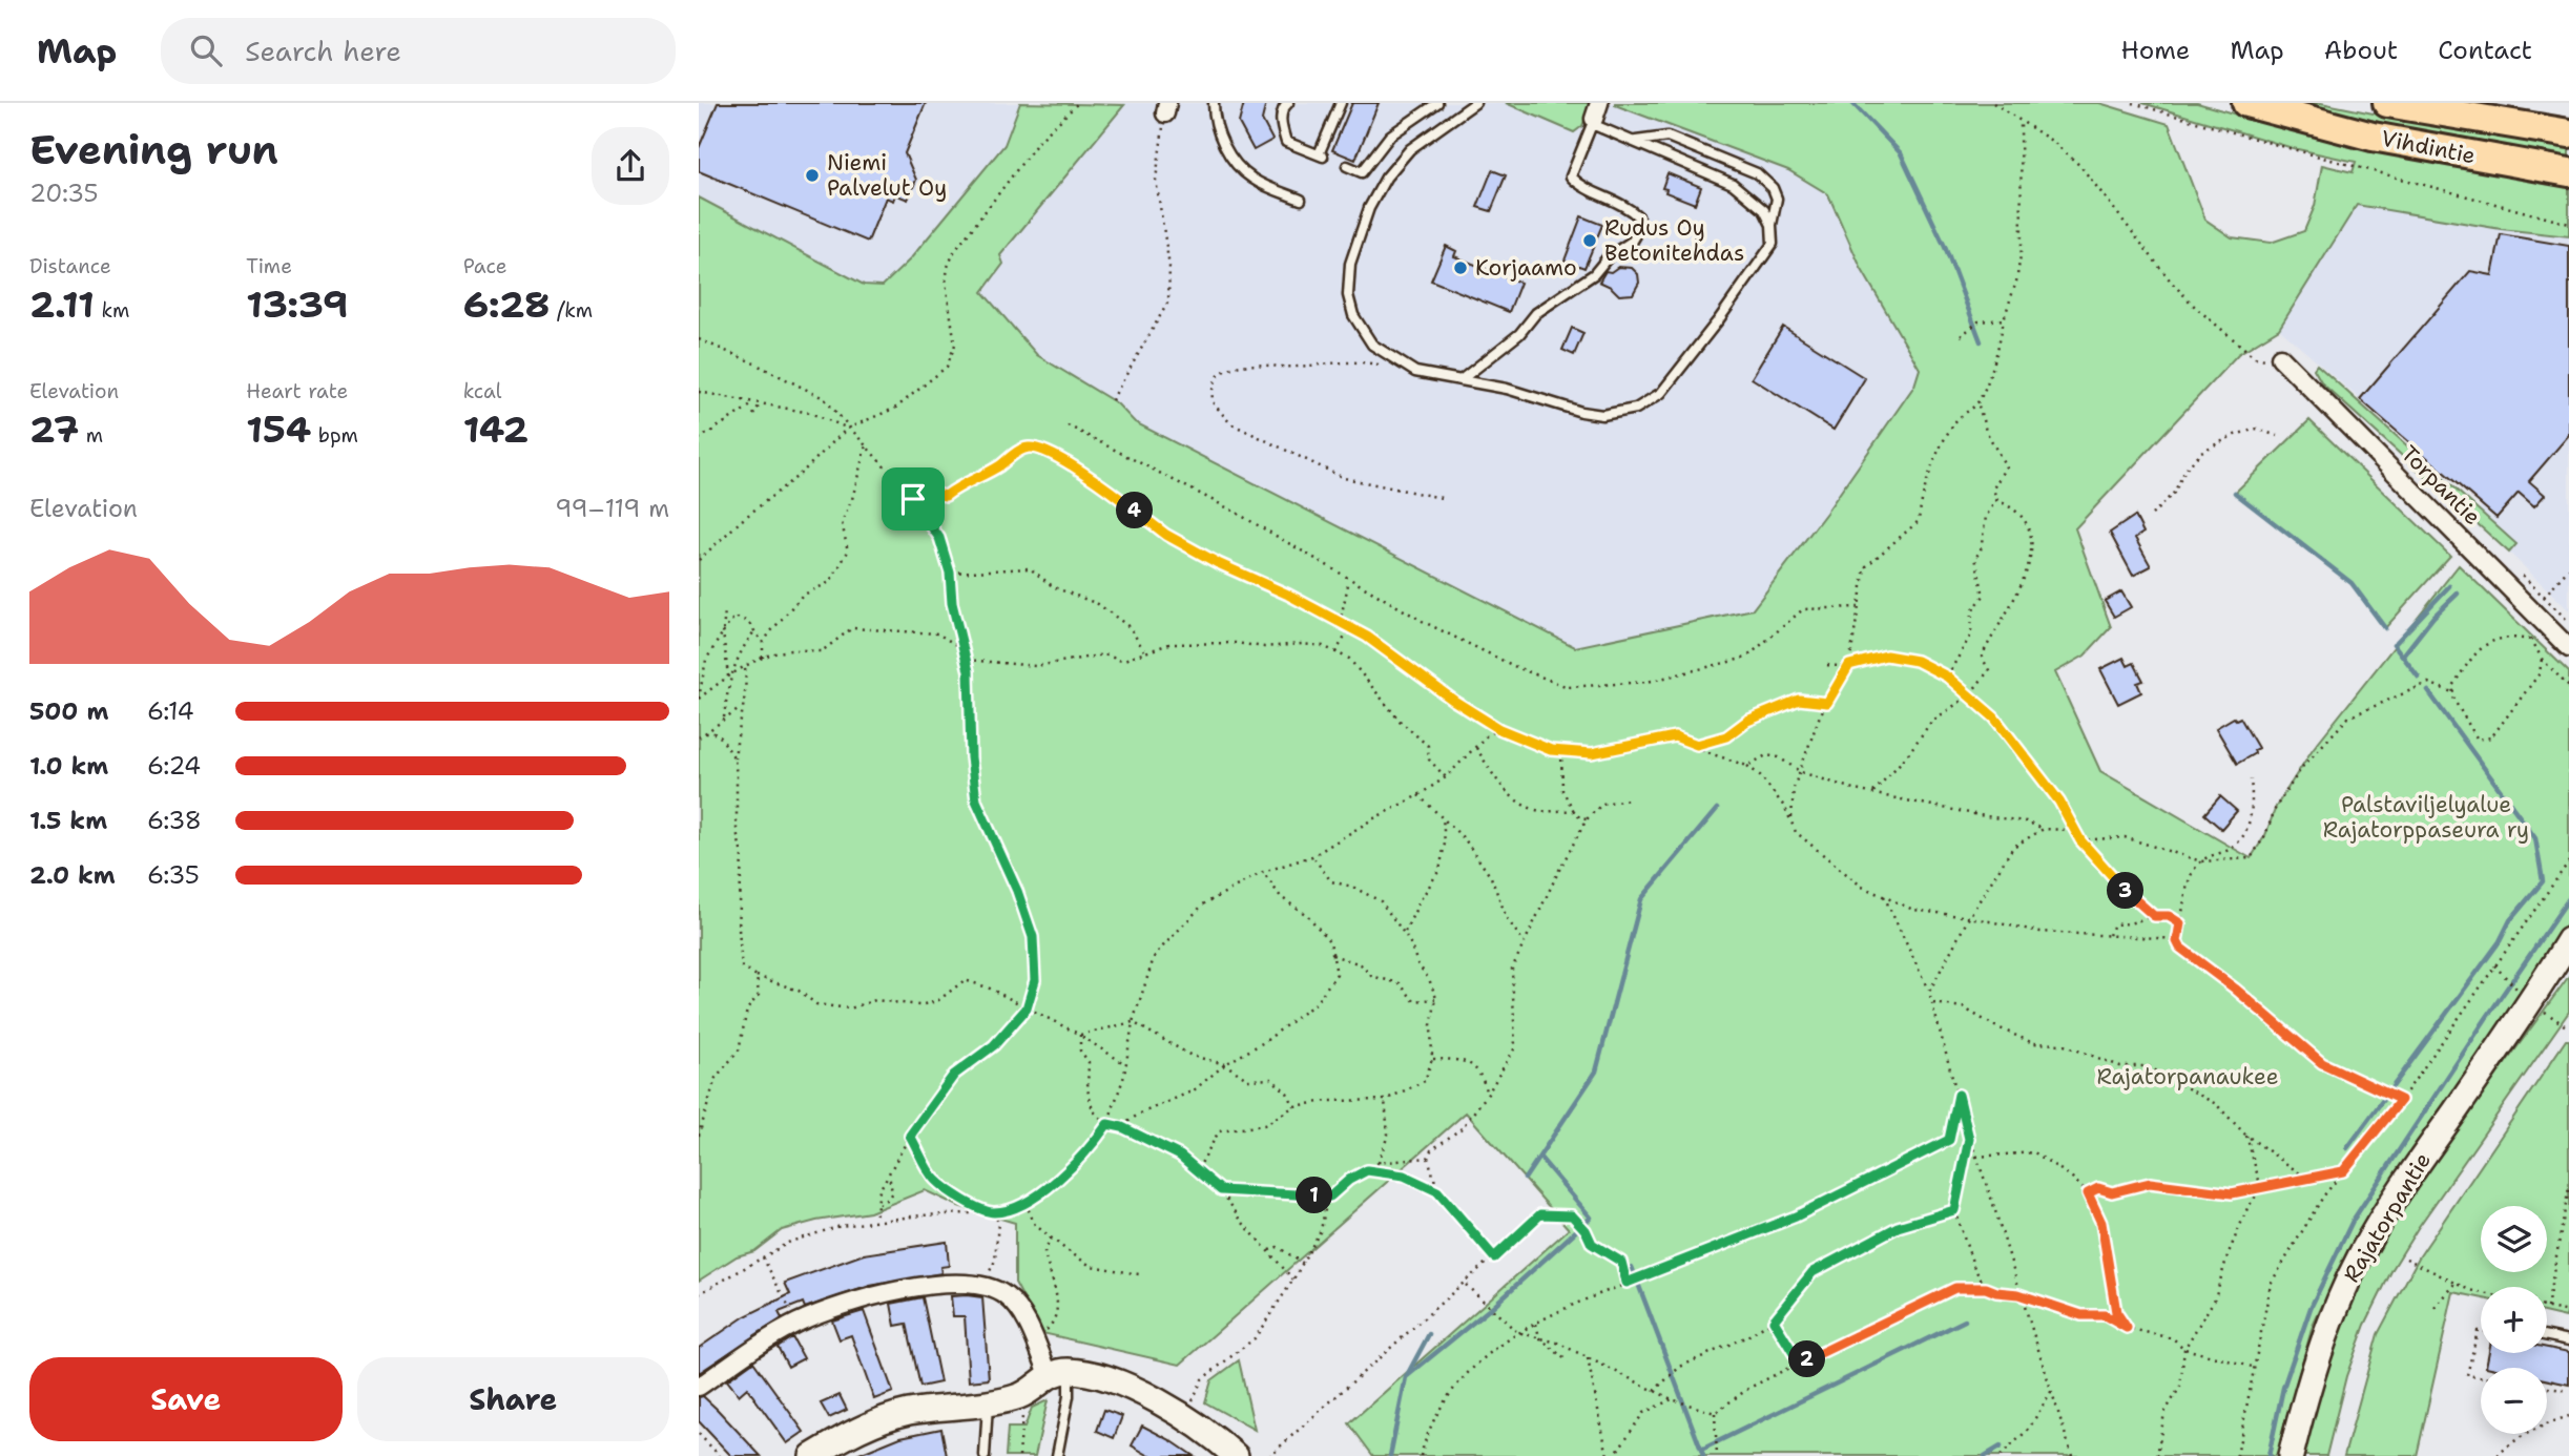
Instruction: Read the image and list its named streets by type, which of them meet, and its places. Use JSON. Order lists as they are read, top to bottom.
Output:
{
  "streets": {
    "main road": ["Vihdintie", "Rajatorpantie"],
    "street": ["Torpantie"]
  },
  "parks": ["Palstaviljelyalue Rajatorppaseura ry", "Rajatorpanaukee"],
  "places": ["Niemi Palvelut Oy", "Rudus Oy Betonitehdas", "Korjaamo"],
  "page": {
    "header": "Map",
    "search": "Search here",
    "nav": [
      "Home",
      "Map",
      "About",
      "Contact"
    ],
    "heading": ["Evening run", "20:35"],
    "stats": [
      ["Distance", "2.11 km"],
      ["Time", "13:39"],
      ["Pace", "6:28 /km"],
      ["Elevation", "27 m"],
      ["Heart rate", "154 bpm"],
      ["kcal", "142"]
    ],
    "chart": ["Elevation", "99–119 m"],
    "pins": [
      "4",
      "3",
      "1",
      "2"
    ],
    "list": [
      {
        "name": "500 m",
        "note": "6:14"
      },
      {
        "name": "1.0 km",
        "note": "6:24"
      },
      {
        "name": "1.5 km",
        "note": "6:38"
      },
      {
        "name": "2.0 km",
        "note": "6:35"
      }
    ],
    "map_buttons": ["+", "−"],
    "buttons": ["Save", "Share"]
  }
}
